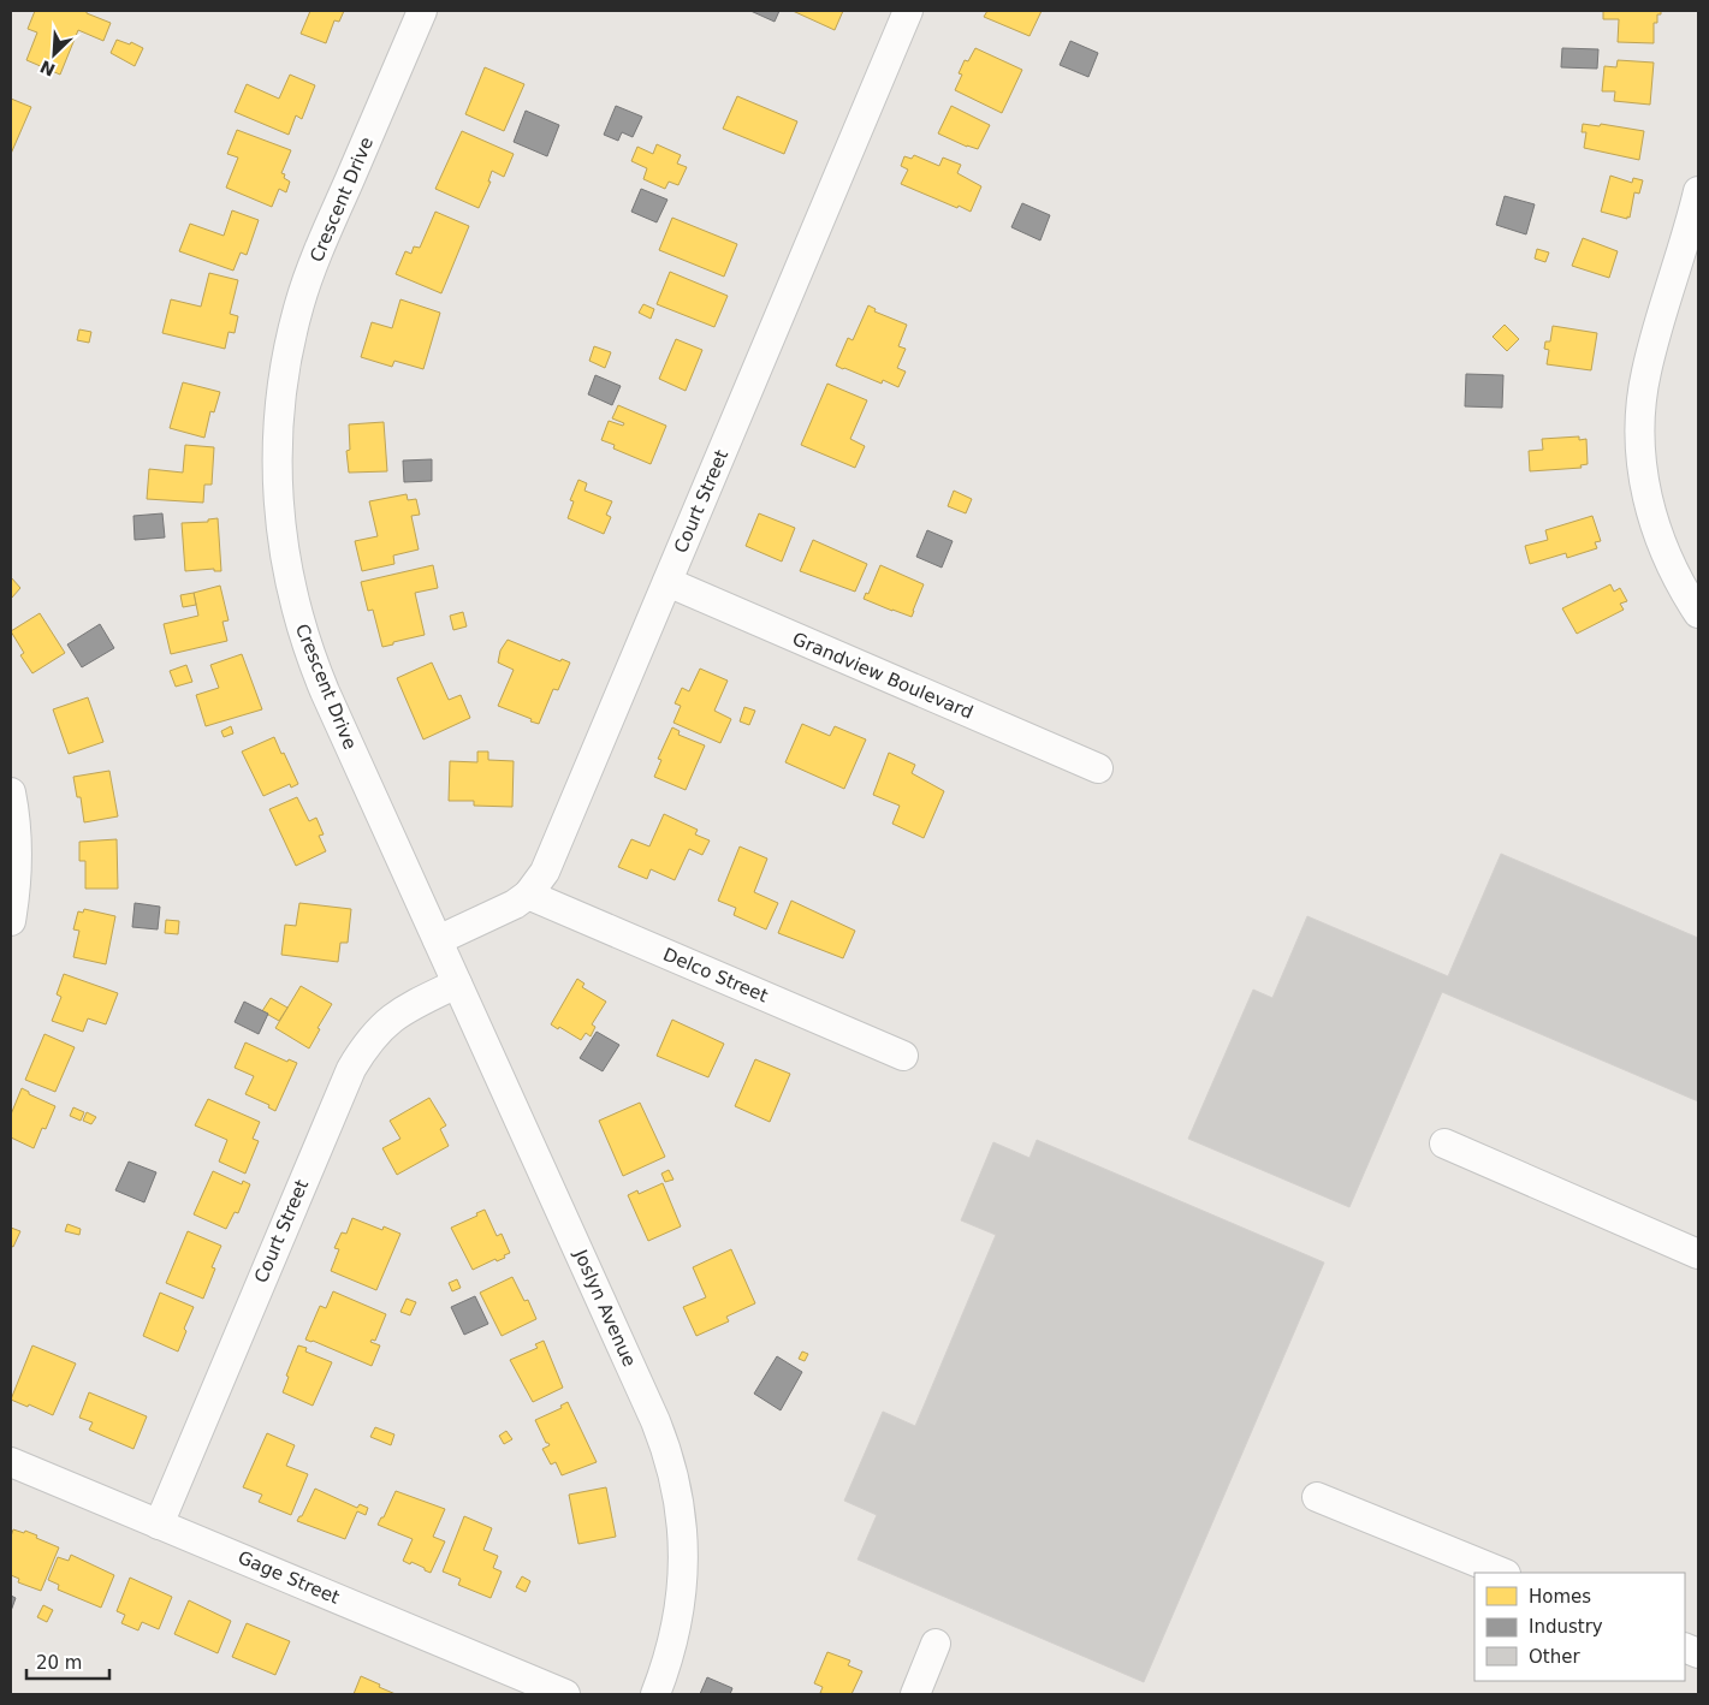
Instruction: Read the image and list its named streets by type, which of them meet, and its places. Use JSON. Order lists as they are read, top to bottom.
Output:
{
  "streets": {
    "street": [
      "Crescent Drive",
      "Court Street",
      "Grandview Boulevard",
      "Delco Street",
      "Joslyn Avenue",
      "Gage Street"
    ]
  },
  "crossings": [
    ["Crescent Drive", "Court Street"],
    ["Crescent Drive", "Joslyn Avenue"],
    ["Court Street", "Grandview Boulevard"],
    ["Court Street", "Delco Street"],
    ["Court Street", "Joslyn Avenue"],
    ["Court Street", "Gage Street"]
  ],
  "legend": ["Homes", "Industry", "Other"],
  "scale_bar": "20 m",
  "north": "bottom left"
}
